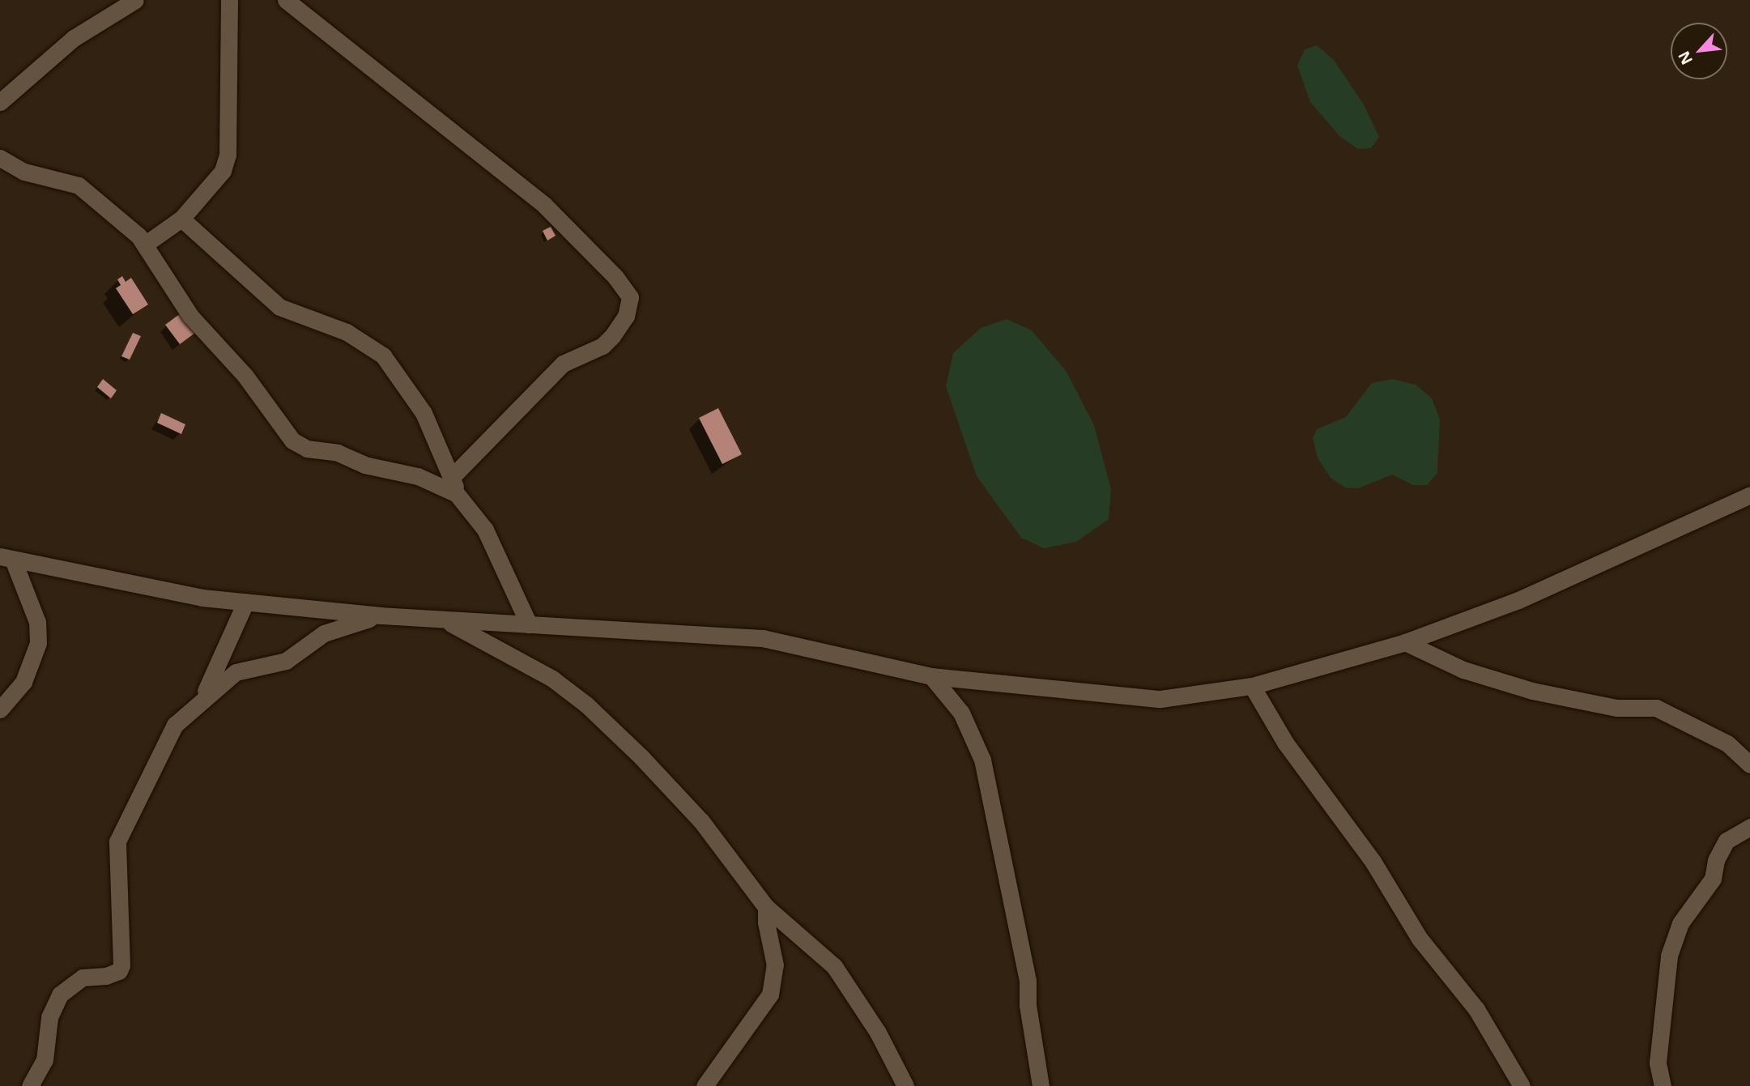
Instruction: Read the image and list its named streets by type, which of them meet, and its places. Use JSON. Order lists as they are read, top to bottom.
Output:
{
  "north": "bottom left"
}
